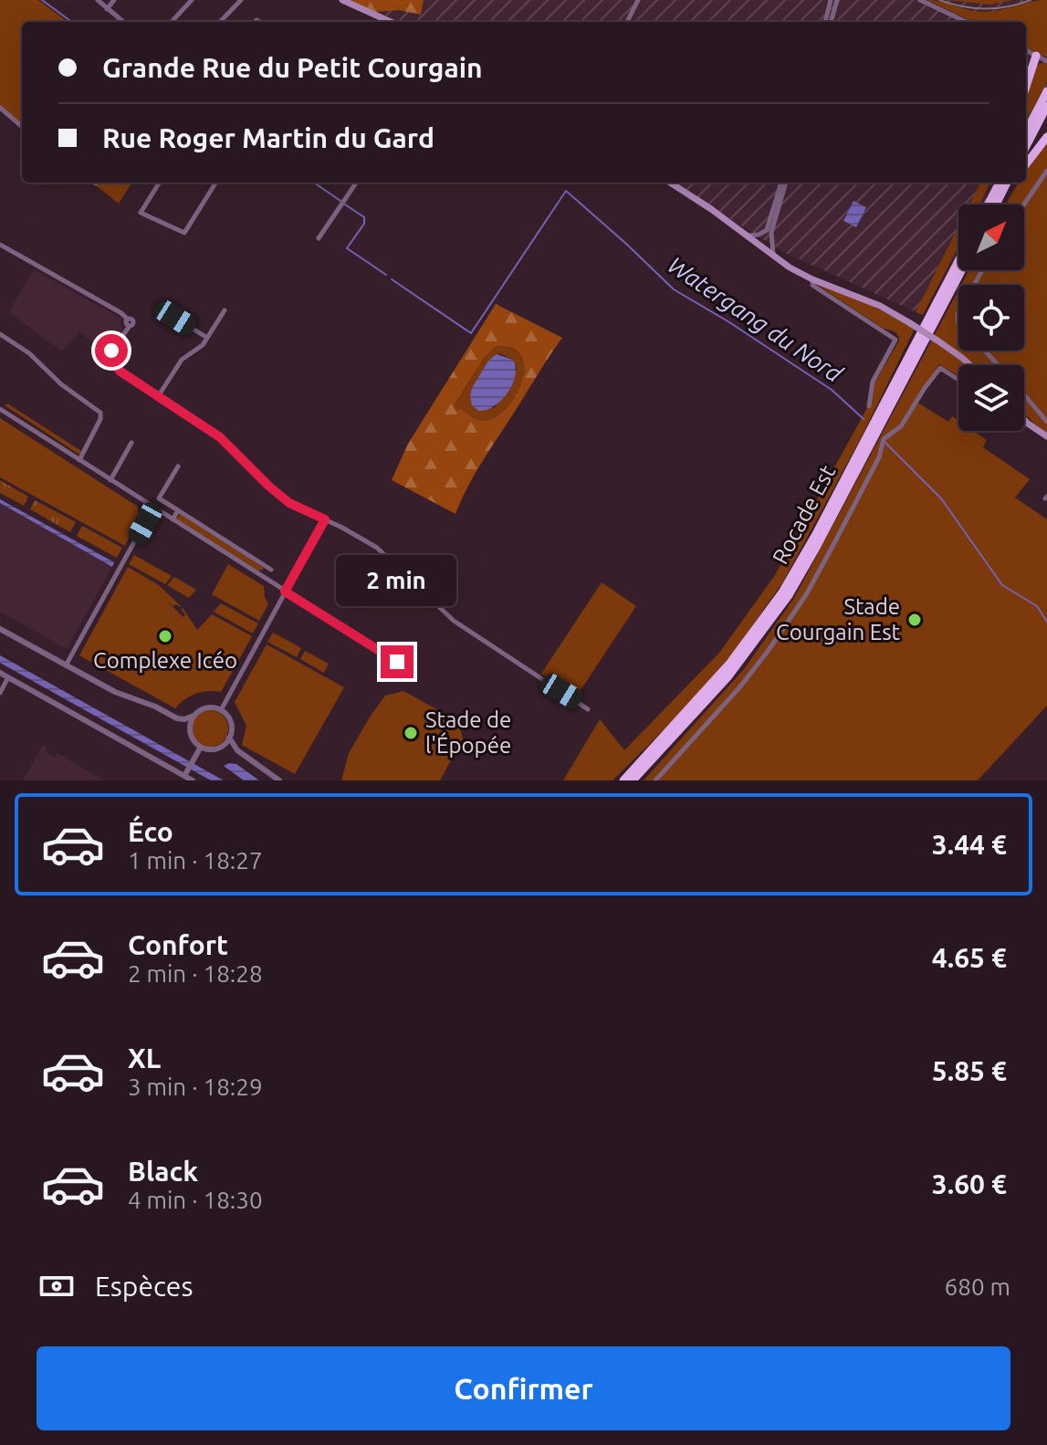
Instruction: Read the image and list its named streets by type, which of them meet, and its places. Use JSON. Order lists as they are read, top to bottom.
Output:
{
  "streets": {
    "highway": ["Rocade Est"]
  },
  "water": ["Watergang du Nord"],
  "places": ["Stade Courgain Est", "Complexe Icéo", "Stade de l'Épopée"],
  "north": "top right",
  "page": {
    "banner": ["Grande Rue du Petit Courgain", "Rue Roger Martin du Gard"],
    "bubble": "2 min",
    "list": [
      {
        "name": "Éco",
        "note": "1 min · 18:27",
        "value": "3.44 €"
      },
      {
        "name": "Confort",
        "note": "2 min · 18:28",
        "value": "4.65 €"
      },
      {
        "name": "XL",
        "note": "3 min · 18:29",
        "value": "5.85 €"
      },
      {
        "name": "Black",
        "note": "4 min · 18:30",
        "value": "3.60 €"
      }
    ],
    "pay": ["Espèces", "680 m"],
    "buttons": "Confirmer"
  }
}
